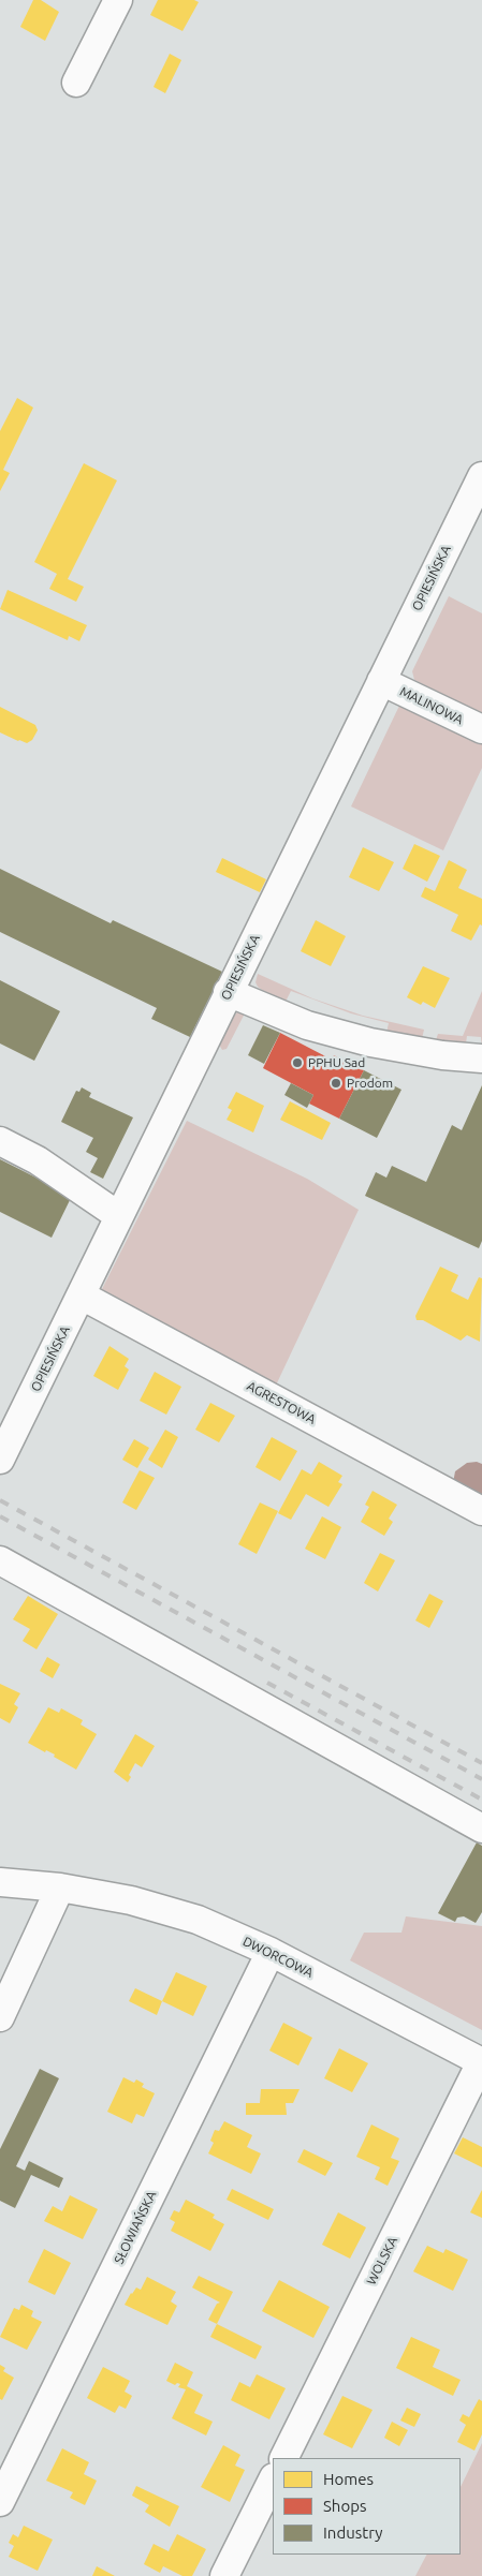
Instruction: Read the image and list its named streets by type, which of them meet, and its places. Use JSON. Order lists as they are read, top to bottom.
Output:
{
  "streets": {
    "street": [
      "OPIESIŃSKA",
      "MALINOWA",
      "AGRESTOWA",
      "DWORCOWA",
      "SŁOWIAŃSKA",
      "WOLSKA"
    ]
  },
  "crossings": [
    ["OPIESIŃSKA", "MALINOWA"],
    ["OPIESIŃSKA", "AGRESTOWA"],
    ["DWORCOWA", "SŁOWIAŃSKA"],
    ["DWORCOWA", "WOLSKA"]
  ],
  "places": ["PPHU Sad", "Prodom"],
  "legend": ["Homes", "Shops", "Industry"]
}
